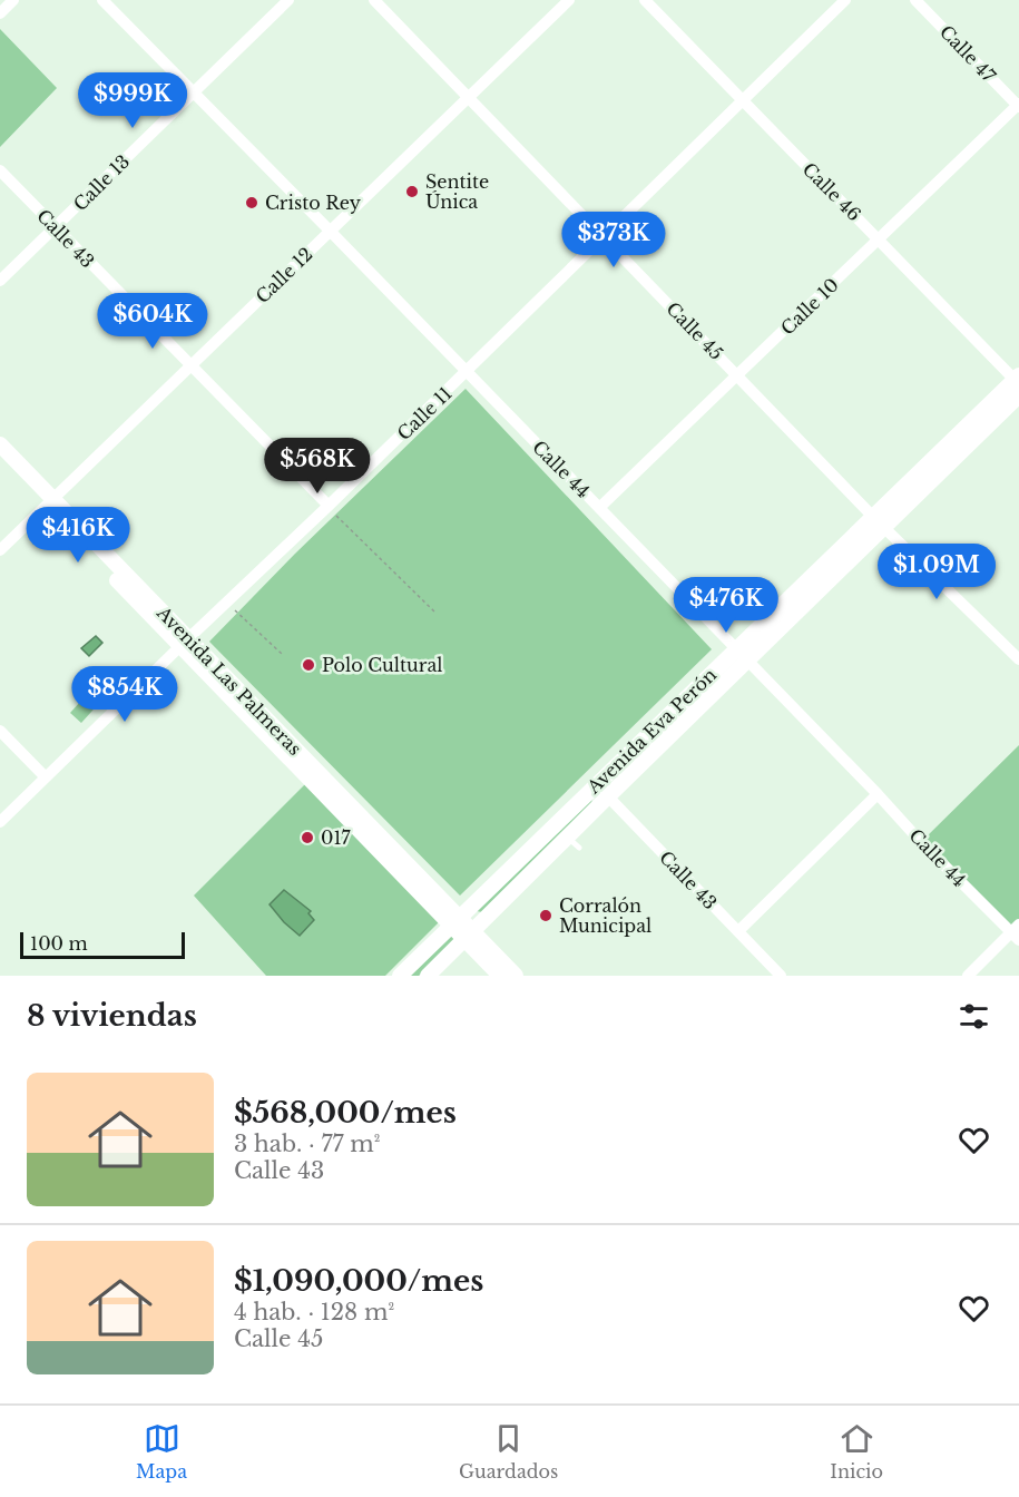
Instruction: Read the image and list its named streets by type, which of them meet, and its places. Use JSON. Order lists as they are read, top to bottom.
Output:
{
  "streets": {
    "main road": ["Avenida Las Palmeras", "Avenida Eva Perón"],
    "street": [
      "Calle 47",
      "Calle 13",
      "Calle 46",
      "Calle 43",
      "Calle 12",
      "Calle 10",
      "Calle 45",
      "Calle 11",
      "Calle 44"
    ]
  },
  "crossings": [
    ["Calle 47", "Calle 10"],
    ["Calle 13", "Calle 43"],
    ["Calle 13", "Calle 44"],
    ["Calle 46", "Calle 10"],
    ["Calle 46", "Calle 11"],
    ["Calle 46", "Avenida Eva Perón"],
    ["Calle 43", "Calle 12"],
    ["Calle 43", "Calle 11"],
    ["Calle 43", "Avenida Eva Perón"],
    ["Calle 12", "Calle 45"],
    ["Calle 12", "Calle 44"],
    ["Calle 12", "Avenida Las Palmeras"],
    ["Calle 10", "Calle 45"],
    ["Calle 10", "Calle 44"],
    ["Calle 45", "Calle 11"],
    ["Calle 45", "Avenida Eva Perón"],
    ["Calle 11", "Calle 44"],
    ["Calle 11", "Avenida Las Palmeras"],
    ["Calle 44", "Avenida Eva Perón"],
    ["Avenida Las Palmeras", "Avenida Eva Perón"]
  ],
  "places": [
    "Sentite Única",
    "Cristo Rey",
    "Polo Cultural",
    "017",
    "Corralón Municipal"
  ],
  "scale_bar": "100 m",
  "page": {
    "price": [
      "$999K",
      "$373K",
      "$604K",
      "$568K",
      "$416K",
      "$1.09M",
      "$476K",
      "$854K"
    ],
    "scale": "100 m",
    "heading": "8 viviendas",
    "list": [
      {
        "name": "$568,000/mes",
        "note": "3 hab. · 77 m² · Calle 43"
      },
      {
        "name": "$1,090,000/mes",
        "note": "4 hab. · 128 m² · Calle 45"
      }
    ],
    "tabs": ["Mapa", "Guardados", "Inicio"]
  }
}
